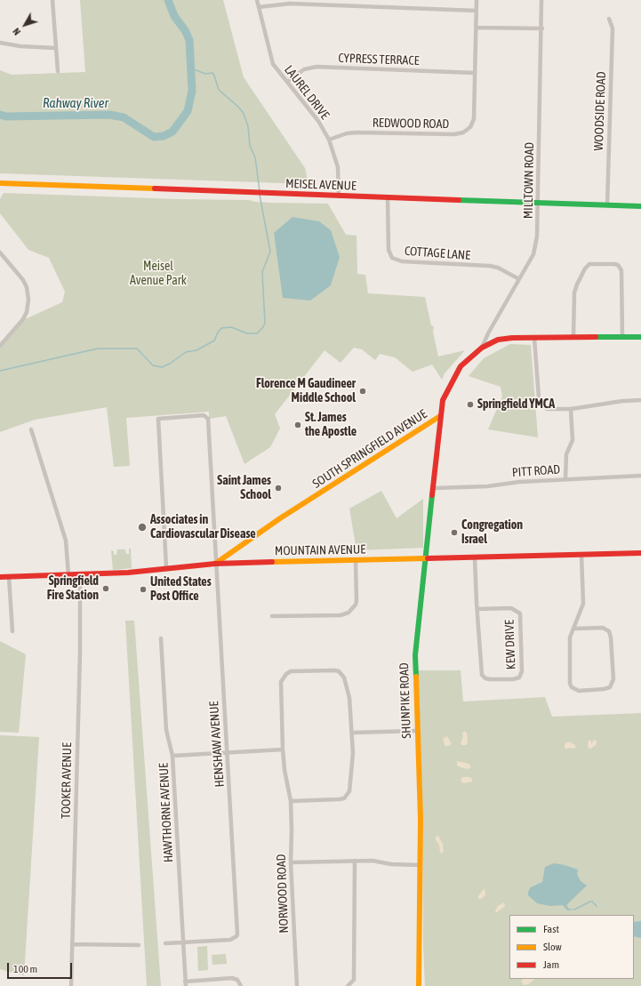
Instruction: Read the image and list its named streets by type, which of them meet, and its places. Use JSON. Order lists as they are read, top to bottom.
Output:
{
  "streets": {
    "street": [
      "CYPRESS TERRACE",
      "LAUREL DRIVE",
      "WOODSIDE ROAD",
      "REDWOOD ROAD",
      "MILLTOWN ROAD",
      "MEISEL AVENUE",
      "COTTAGE LANE",
      "SOUTH SPRINGFIELD AVENUE",
      "PITT ROAD",
      "MOUNTAIN AVENUE",
      "KEW DRIVE",
      "SHUNPIKE ROAD",
      "HENSHAW AVENUE",
      "TOOKER AVENUE",
      "HAWTHORNE AVENUE",
      "NORWOOD ROAD"
    ]
  },
  "crossings": [
    ["CYPRESS TERRACE", "LAUREL DRIVE"],
    ["CYPRESS TERRACE", "REDWOOD ROAD"],
    ["LAUREL DRIVE", "REDWOOD ROAD"],
    ["LAUREL DRIVE", "MEISEL AVENUE"],
    ["WOODSIDE ROAD", "MEISEL AVENUE"],
    ["MILLTOWN ROAD", "MEISEL AVENUE"],
    ["MILLTOWN ROAD", "COTTAGE LANE"],
    ["MILLTOWN ROAD", "SOUTH SPRINGFIELD AVENUE"],
    ["MEISEL AVENUE", "COTTAGE LANE"],
    ["SOUTH SPRINGFIELD AVENUE", "MOUNTAIN AVENUE"],
    ["SOUTH SPRINGFIELD AVENUE", "SHUNPIKE ROAD"],
    ["SOUTH SPRINGFIELD AVENUE", "HENSHAW AVENUE"],
    ["PITT ROAD", "SHUNPIKE ROAD"],
    ["MOUNTAIN AVENUE", "KEW DRIVE"],
    ["MOUNTAIN AVENUE", "SHUNPIKE ROAD"],
    ["MOUNTAIN AVENUE", "HENSHAW AVENUE"],
    ["MOUNTAIN AVENUE", "TOOKER AVENUE"],
    ["HENSHAW AVENUE", "HAWTHORNE AVENUE"]
  ],
  "water": ["Rahway River"],
  "parks": ["Meisel Avenue Park"],
  "places": [
    "Florence M Gaudineer Middle School",
    "Springfield YMCA",
    "St. James the Apostle",
    "Saint James School",
    "Associates in Cardiovascular Disease",
    "Congregation Israel",
    "Springfield Fire Station",
    "United States Post Office"
  ],
  "legend": ["Fast", "Slow", "Jam"],
  "scale_bar": "100 m",
  "north": "bottom left"
}
